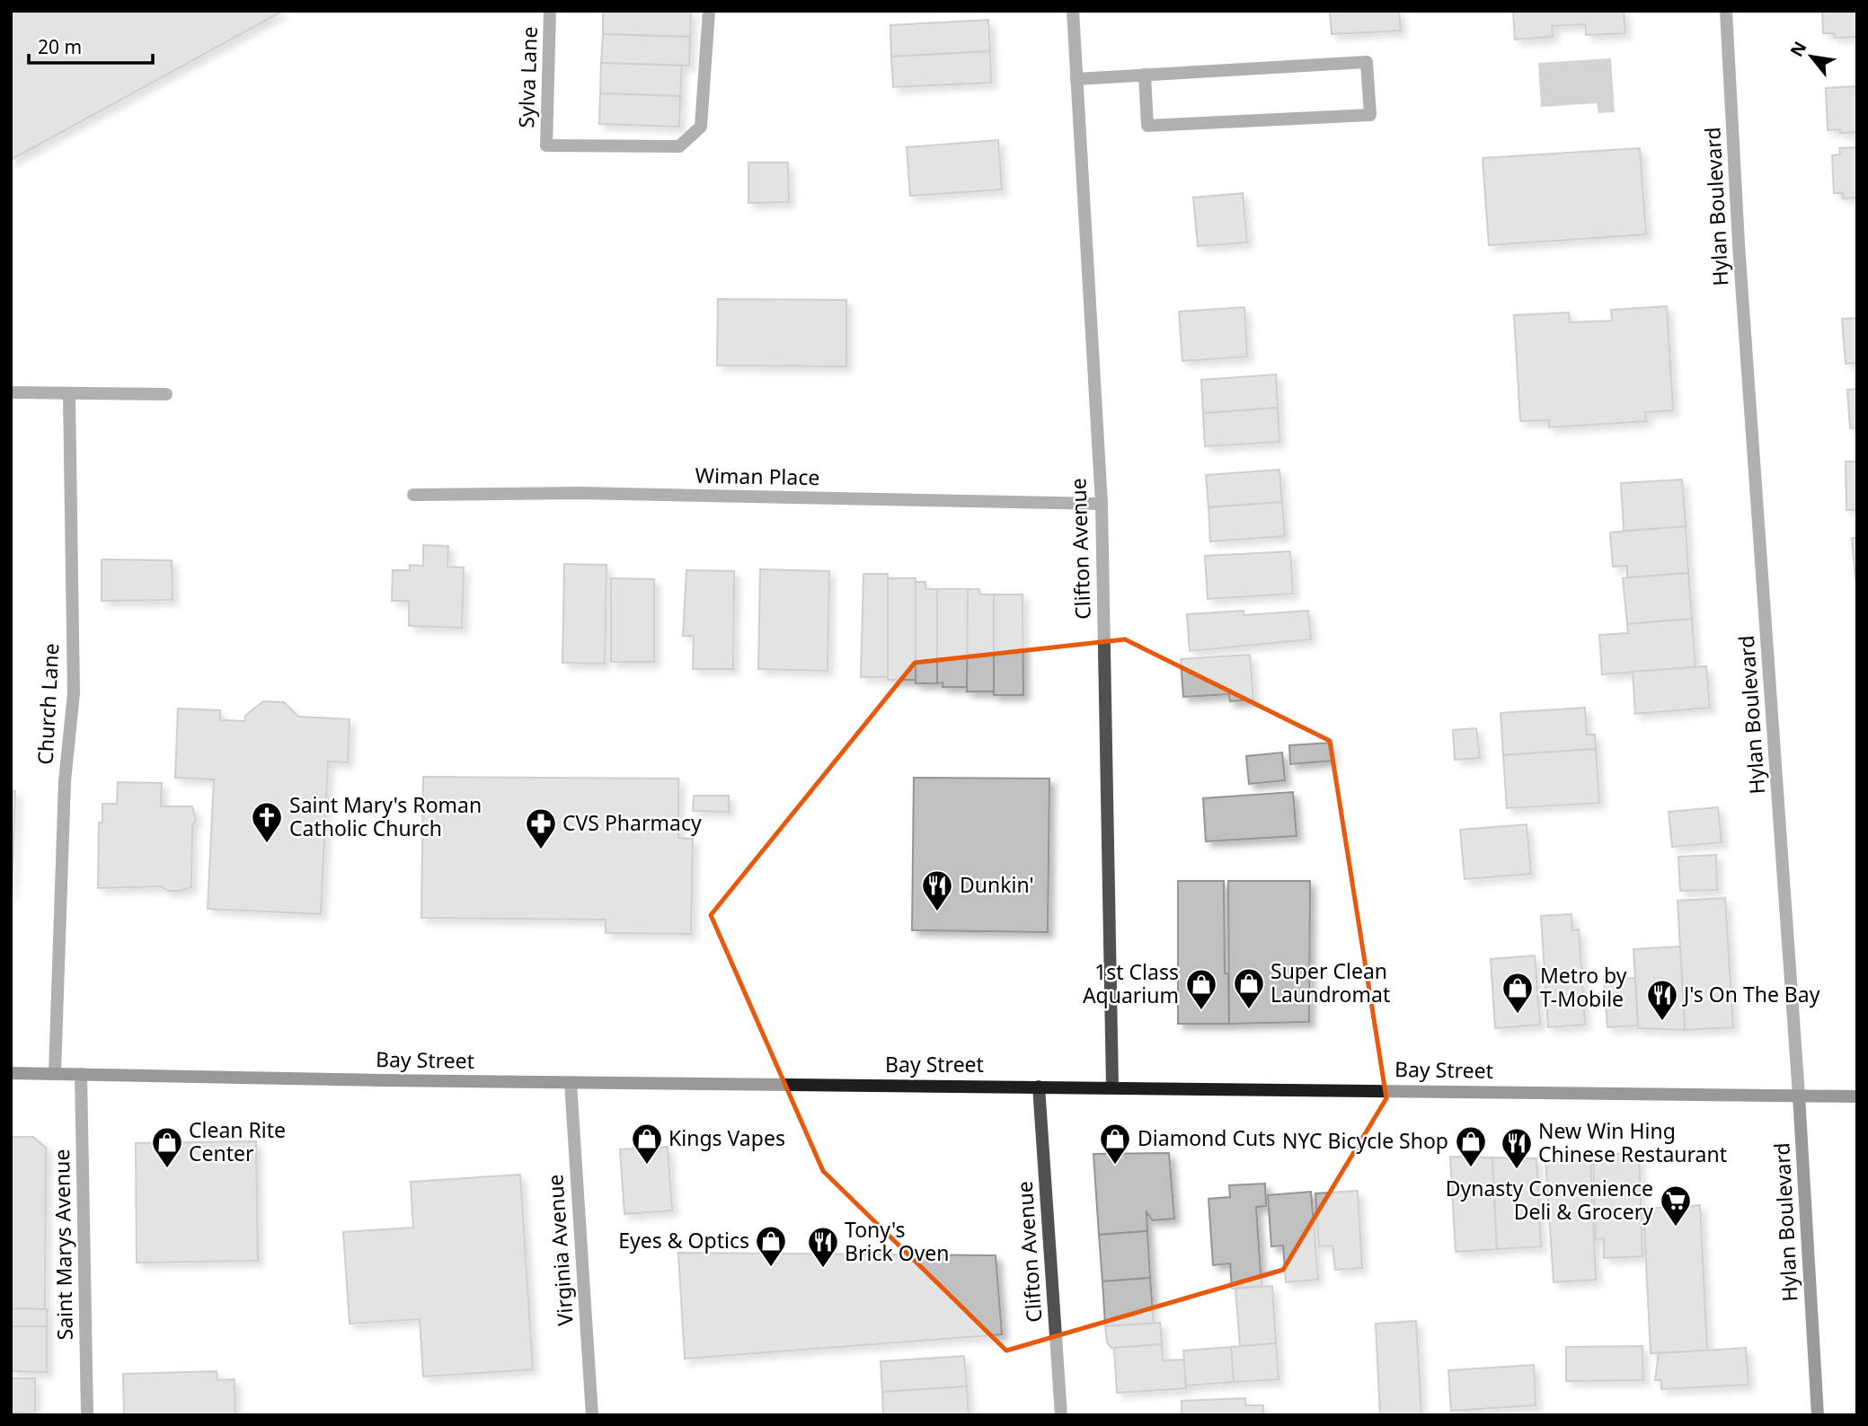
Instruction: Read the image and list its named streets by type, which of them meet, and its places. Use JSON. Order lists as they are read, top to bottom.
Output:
{
  "streets": {
    "main road": ["Hylan Boulevard", "Bay Street"],
    "street": [
      "Sylva Lane",
      "Wiman Place",
      "Clifton Avenue",
      "Church Lane",
      "Saint Marys Avenue",
      "Virginia Avenue"
    ]
  },
  "crossings": [
    ["Hylan Boulevard", "Bay Street"],
    ["Wiman Place", "Clifton Avenue"],
    ["Clifton Avenue", "Bay Street"],
    ["Church Lane", "Bay Street"],
    ["Bay Street", "Saint Marys Avenue"],
    ["Bay Street", "Virginia Avenue"]
  ],
  "places": {
    "church": ["Saint Mary's Roman Catholic Church"],
    "pharmacy": ["CVS Pharmacy"],
    "restaurant": [
      "Dunkin'",
      "J's On The Bay",
      "New Win Hing Chinese Restaurant",
      "Tony's Brick Oven"
    ],
    "shop": [
      "Super Clean Laundromat",
      "1st Class Aquarium",
      "Metro by T-Mobile",
      "Kings Vapes",
      "Diamond Cuts",
      "NYC Bicycle Shop",
      "Clean Rite Center",
      "Eyes & Optics"
    ],
    "supermarket": ["Dynasty Convenience Deli & Grocery"]
  },
  "scale_bar": "20 m",
  "north": "top left"
}
